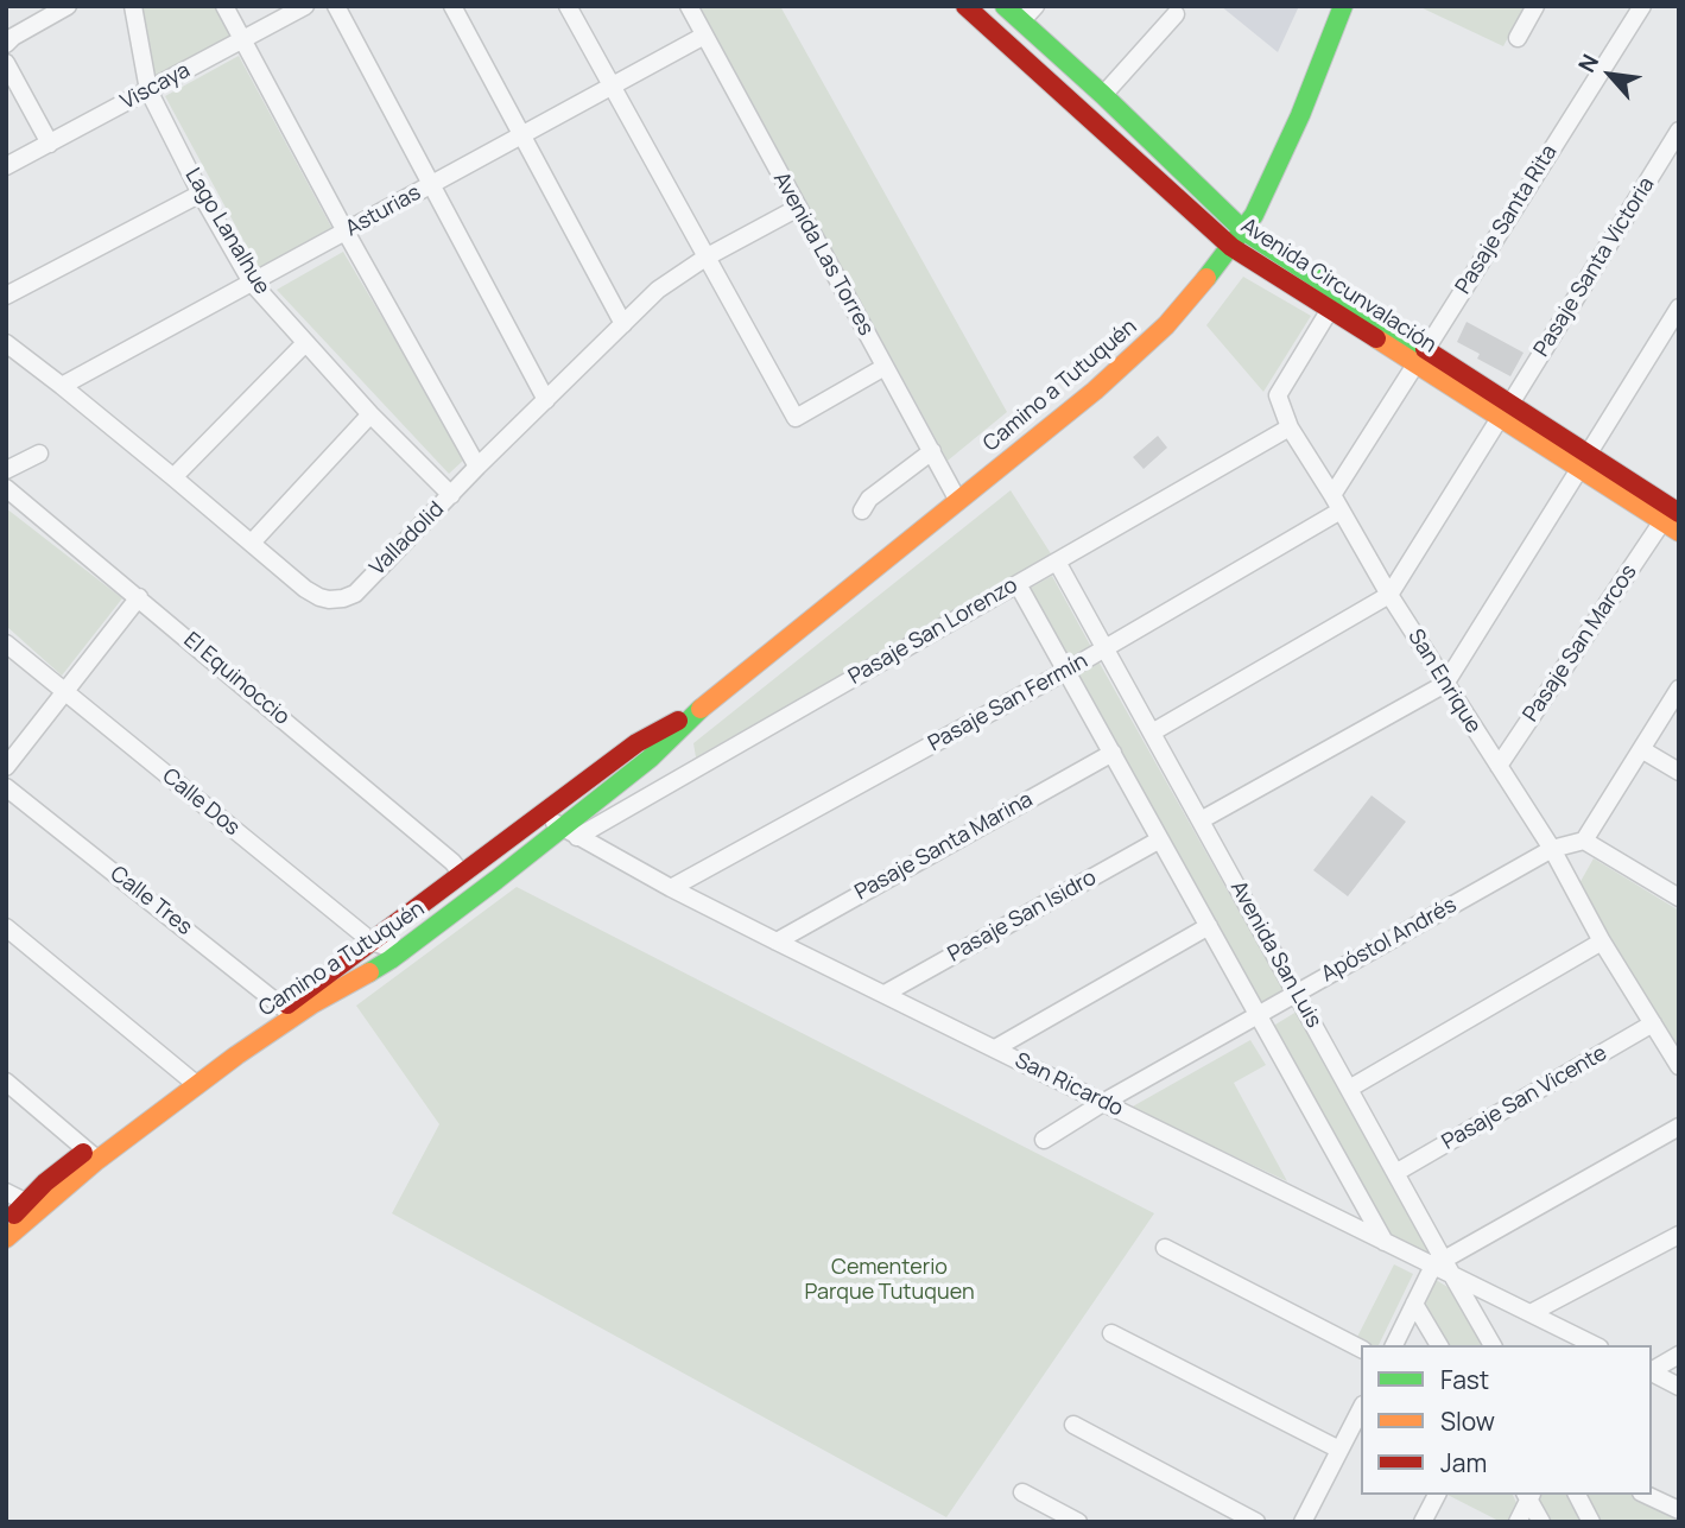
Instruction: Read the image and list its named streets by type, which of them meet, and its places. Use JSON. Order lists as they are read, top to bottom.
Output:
{
  "streets": {
    "street": [
      "Viscaya",
      "Asturias",
      "Pasaje Santa Rita",
      "Lago Lanalhue",
      "Avenida Las Torres",
      "Pasaje Santa Victoria",
      "Avenida Circunvalación",
      "Camino a Tutuquén",
      "Valladolid",
      "Pasaje San Lorenzo",
      "Pasaje San Marcos",
      "El Equinoccio",
      "San Enrique",
      "Pasaje San Fermín",
      "Calle Dos",
      "Pasaje Santa Marina",
      "Calle Tres",
      "Pasaje San Isidro",
      "Apóstol Andrés",
      "Avenida San Luis",
      "San Ricardo",
      "Pasaje San Vicente"
    ]
  },
  "crossings": [
    ["Viscaya", "Lago Lanalhue"],
    ["Asturias", "Lago Lanalhue"],
    ["Asturias", "Avenida Las Torres"],
    ["Asturias", "Valladolid"],
    ["Pasaje Santa Rita", "Avenida Circunvalación"],
    ["Pasaje Santa Rita", "San Enrique"],
    ["Pasaje Santa Rita", "Pasaje San Fermín"],
    ["Lago Lanalhue", "Valladolid"],
    ["Avenida Las Torres", "Camino a Tutuquén"],
    ["Avenida Las Torres", "Valladolid"],
    ["Pasaje Santa Victoria", "Avenida Circunvalación"],
    ["Pasaje Santa Victoria", "San Enrique"],
    ["Avenida Circunvalación", "Camino a Tutuquén"],
    ["Avenida Circunvalación", "Pasaje San Marcos"],
    ["Avenida Circunvalación", "San Enrique"],
    ["Camino a Tutuquén", "Pasaje San Lorenzo"],
    ["Camino a Tutuquén", "El Equinoccio"],
    ["Camino a Tutuquén", "Calle Dos"],
    ["Camino a Tutuquén", "Calle Tres"],
    ["Camino a Tutuquén", "San Ricardo"],
    ["Pasaje San Lorenzo", "San Enrique"],
    ["Pasaje San Lorenzo", "Avenida San Luis"],
    ["Pasaje San Lorenzo", "San Ricardo"],
    ["Pasaje San Marcos", "San Enrique"],
    ["San Enrique", "Pasaje San Fermín"],
    ["San Enrique", "Apóstol Andrés"],
    ["San Enrique", "Pasaje San Vicente"],
    ["Pasaje San Fermín", "Avenida San Luis"],
    ["Pasaje San Fermín", "San Ricardo"],
    ["Pasaje Santa Marina", "San Ricardo"],
    ["Pasaje San Isidro", "San Ricardo"],
    ["Apóstol Andrés", "Avenida San Luis"],
    ["Apóstol Andrés", "San Ricardo"],
    ["Avenida San Luis", "San Ricardo"],
    ["Avenida San Luis", "Pasaje San Vicente"]
  ],
  "parks": ["Cementerio Parque Tutuquen"],
  "legend": ["Fast", "Slow", "Jam"],
  "north": "top left"
}
